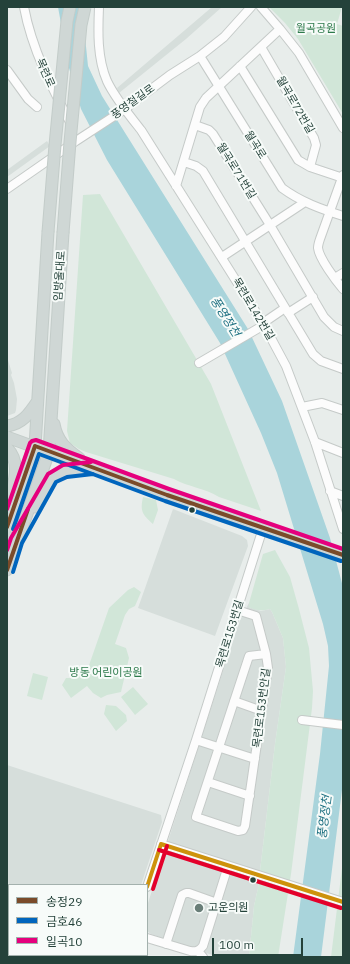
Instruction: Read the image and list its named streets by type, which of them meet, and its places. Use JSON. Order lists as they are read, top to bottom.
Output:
{
  "streets": {
    "main road": ["임방울대로"],
    "street": [
      "목련로",
      "풍영철길로",
      "월곡로72번길",
      "월곡로",
      "월곡로71번길",
      "목련로142번길",
      "목련로153번길",
      "목련로153번안길"
    ]
  },
  "crossings": [
    ["목련로", "풍영철길로"],
    ["풍영철길로", "월곡로"],
    ["풍영철길로", "목련로142번길"],
    ["목련로153번길", "목련로153번안길"]
  ],
  "water": ["풍영정천"],
  "parks": ["월곡공원", "방동 어린이공원"],
  "places": ["고운의원"],
  "lines": ["transit line 일곡10", "transit line 송정29", "transit line 금호46"],
  "legend": ["송정29", "금호46", "일곡10"],
  "scale_bar": "100 m"
}
